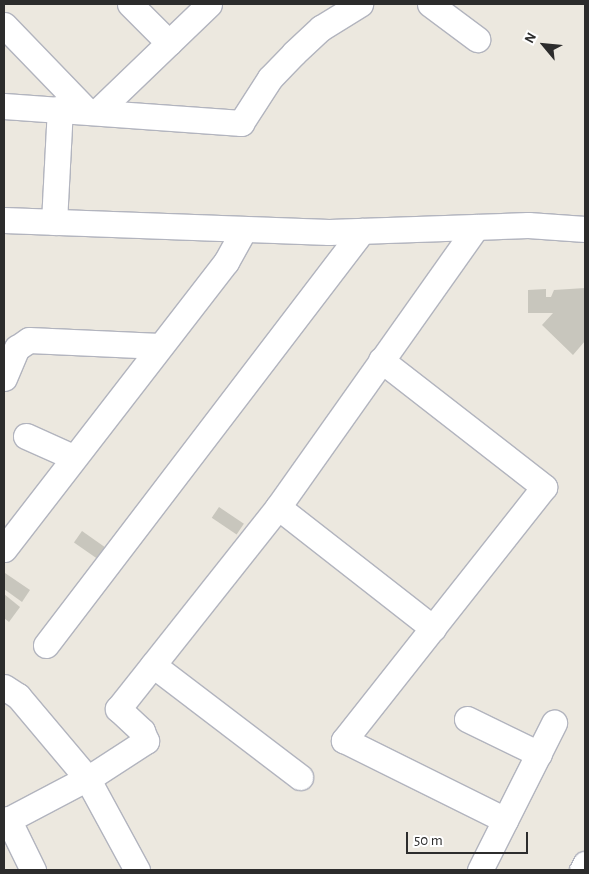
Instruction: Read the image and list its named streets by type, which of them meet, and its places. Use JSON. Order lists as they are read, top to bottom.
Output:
{
  "scale_bar": "50 m",
  "north": "top left"
}
